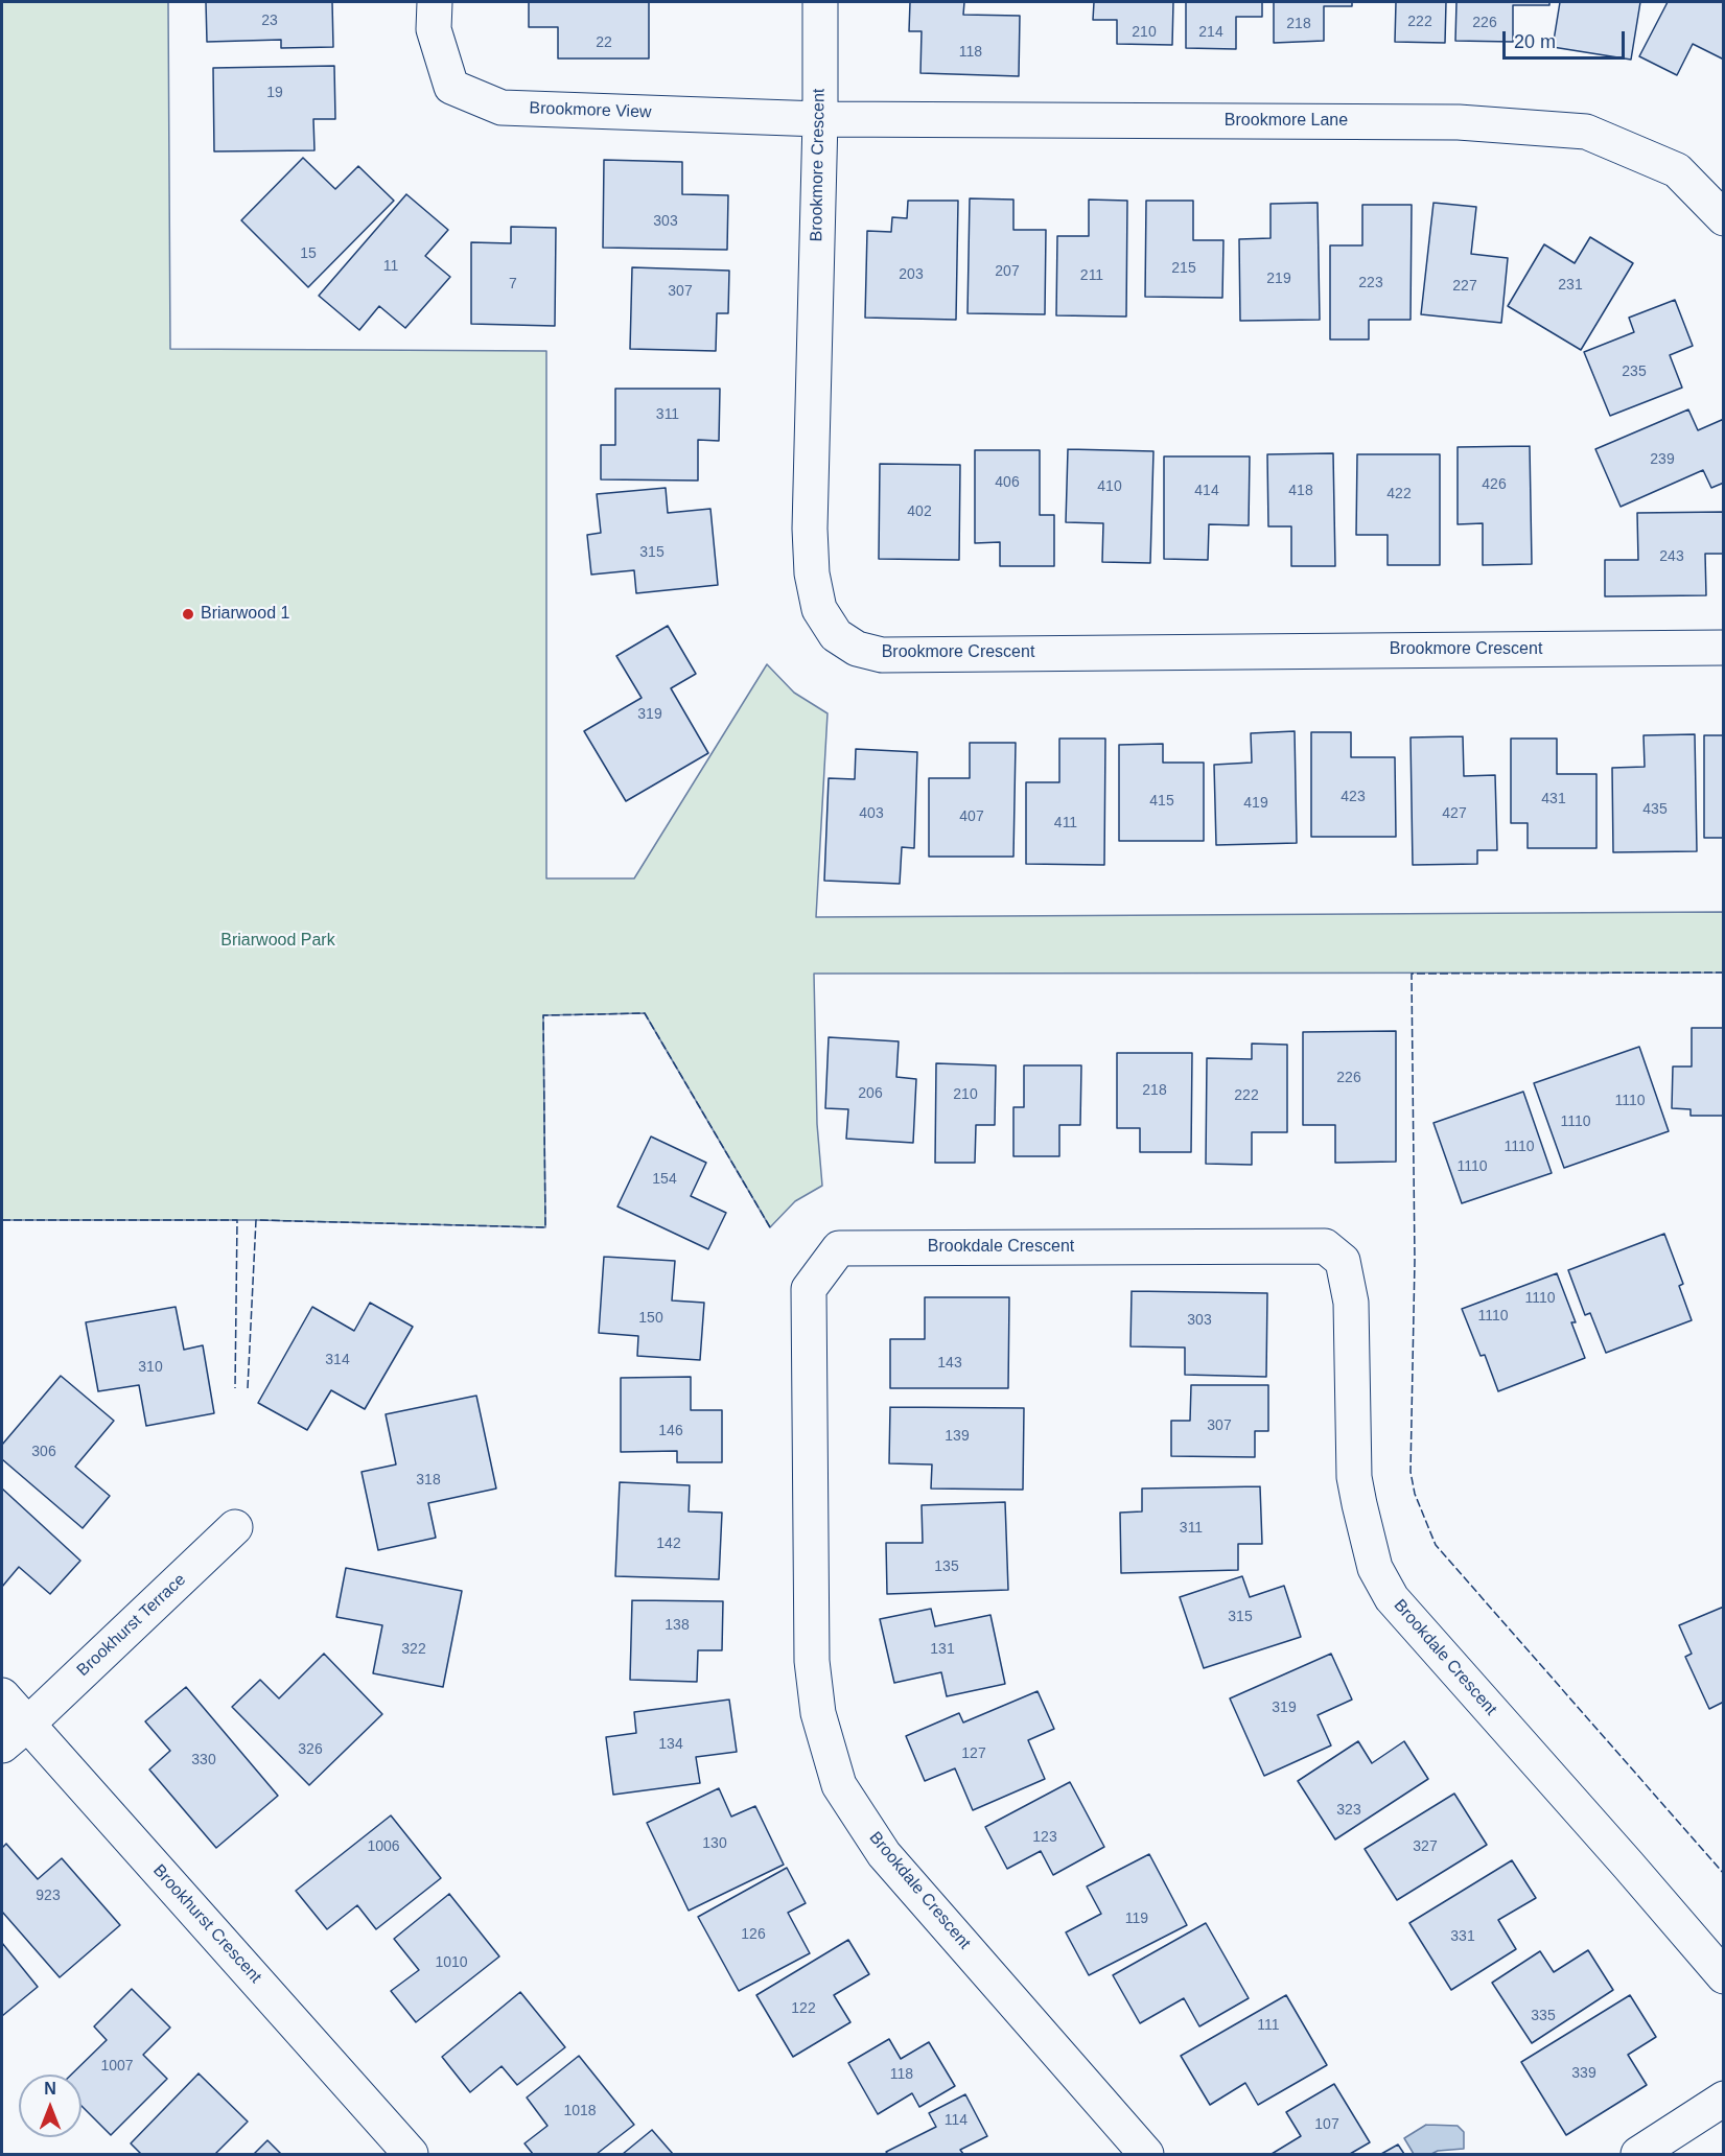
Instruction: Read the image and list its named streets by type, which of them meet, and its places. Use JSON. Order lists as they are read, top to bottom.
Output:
{
  "streets": {
    "street": [
      "Brookmore View",
      "Brookmore Lane",
      "Brookmore Crescent",
      "Brookdale Crescent",
      "Brookhurst Terrace",
      "Brookhurst Crescent"
    ]
  },
  "crossings": [
    ["Brookmore View", "Brookmore Lane"],
    ["Brookmore View", "Brookmore Crescent"],
    ["Brookmore Lane", "Brookmore Crescent"],
    ["Brookhurst Terrace", "Brookhurst Crescent"]
  ],
  "parks": ["Briarwood Park"],
  "places": ["Briarwood 1"],
  "house_numbers": [
    "23",
    "222",
    "226",
    "218",
    "210",
    "214",
    "22",
    "118",
    "19",
    "303",
    "15",
    "11",
    "215",
    "207",
    "203",
    "211",
    "219",
    "223",
    "7",
    "231",
    "227",
    "307",
    "235",
    "311",
    "239",
    "406",
    "426",
    "410",
    "414",
    "418",
    "422",
    "402",
    "315",
    "243",
    "319",
    "423",
    "431",
    "415",
    "419",
    "435",
    "403",
    "427",
    "407",
    "411",
    "226",
    "218",
    "206",
    "210",
    "222",
    "1110",
    "1110",
    "1110",
    "1110",
    "154",
    "1110",
    "1110",
    "150",
    "303",
    "314",
    "143",
    "310",
    "307",
    "146",
    "139",
    "306",
    "318",
    "311",
    "142",
    "135",
    "315",
    "138",
    "322",
    "131",
    "319",
    "134",
    "326",
    "127",
    "330",
    "323",
    "123",
    "130",
    "1006",
    "327",
    "923",
    "119",
    "126",
    "331",
    "1010",
    "122",
    "335",
    "111",
    "1007",
    "339",
    "118",
    "1018",
    "114",
    "107"
  ],
  "scale_bar": "20 m",
  "north": "top"
}
